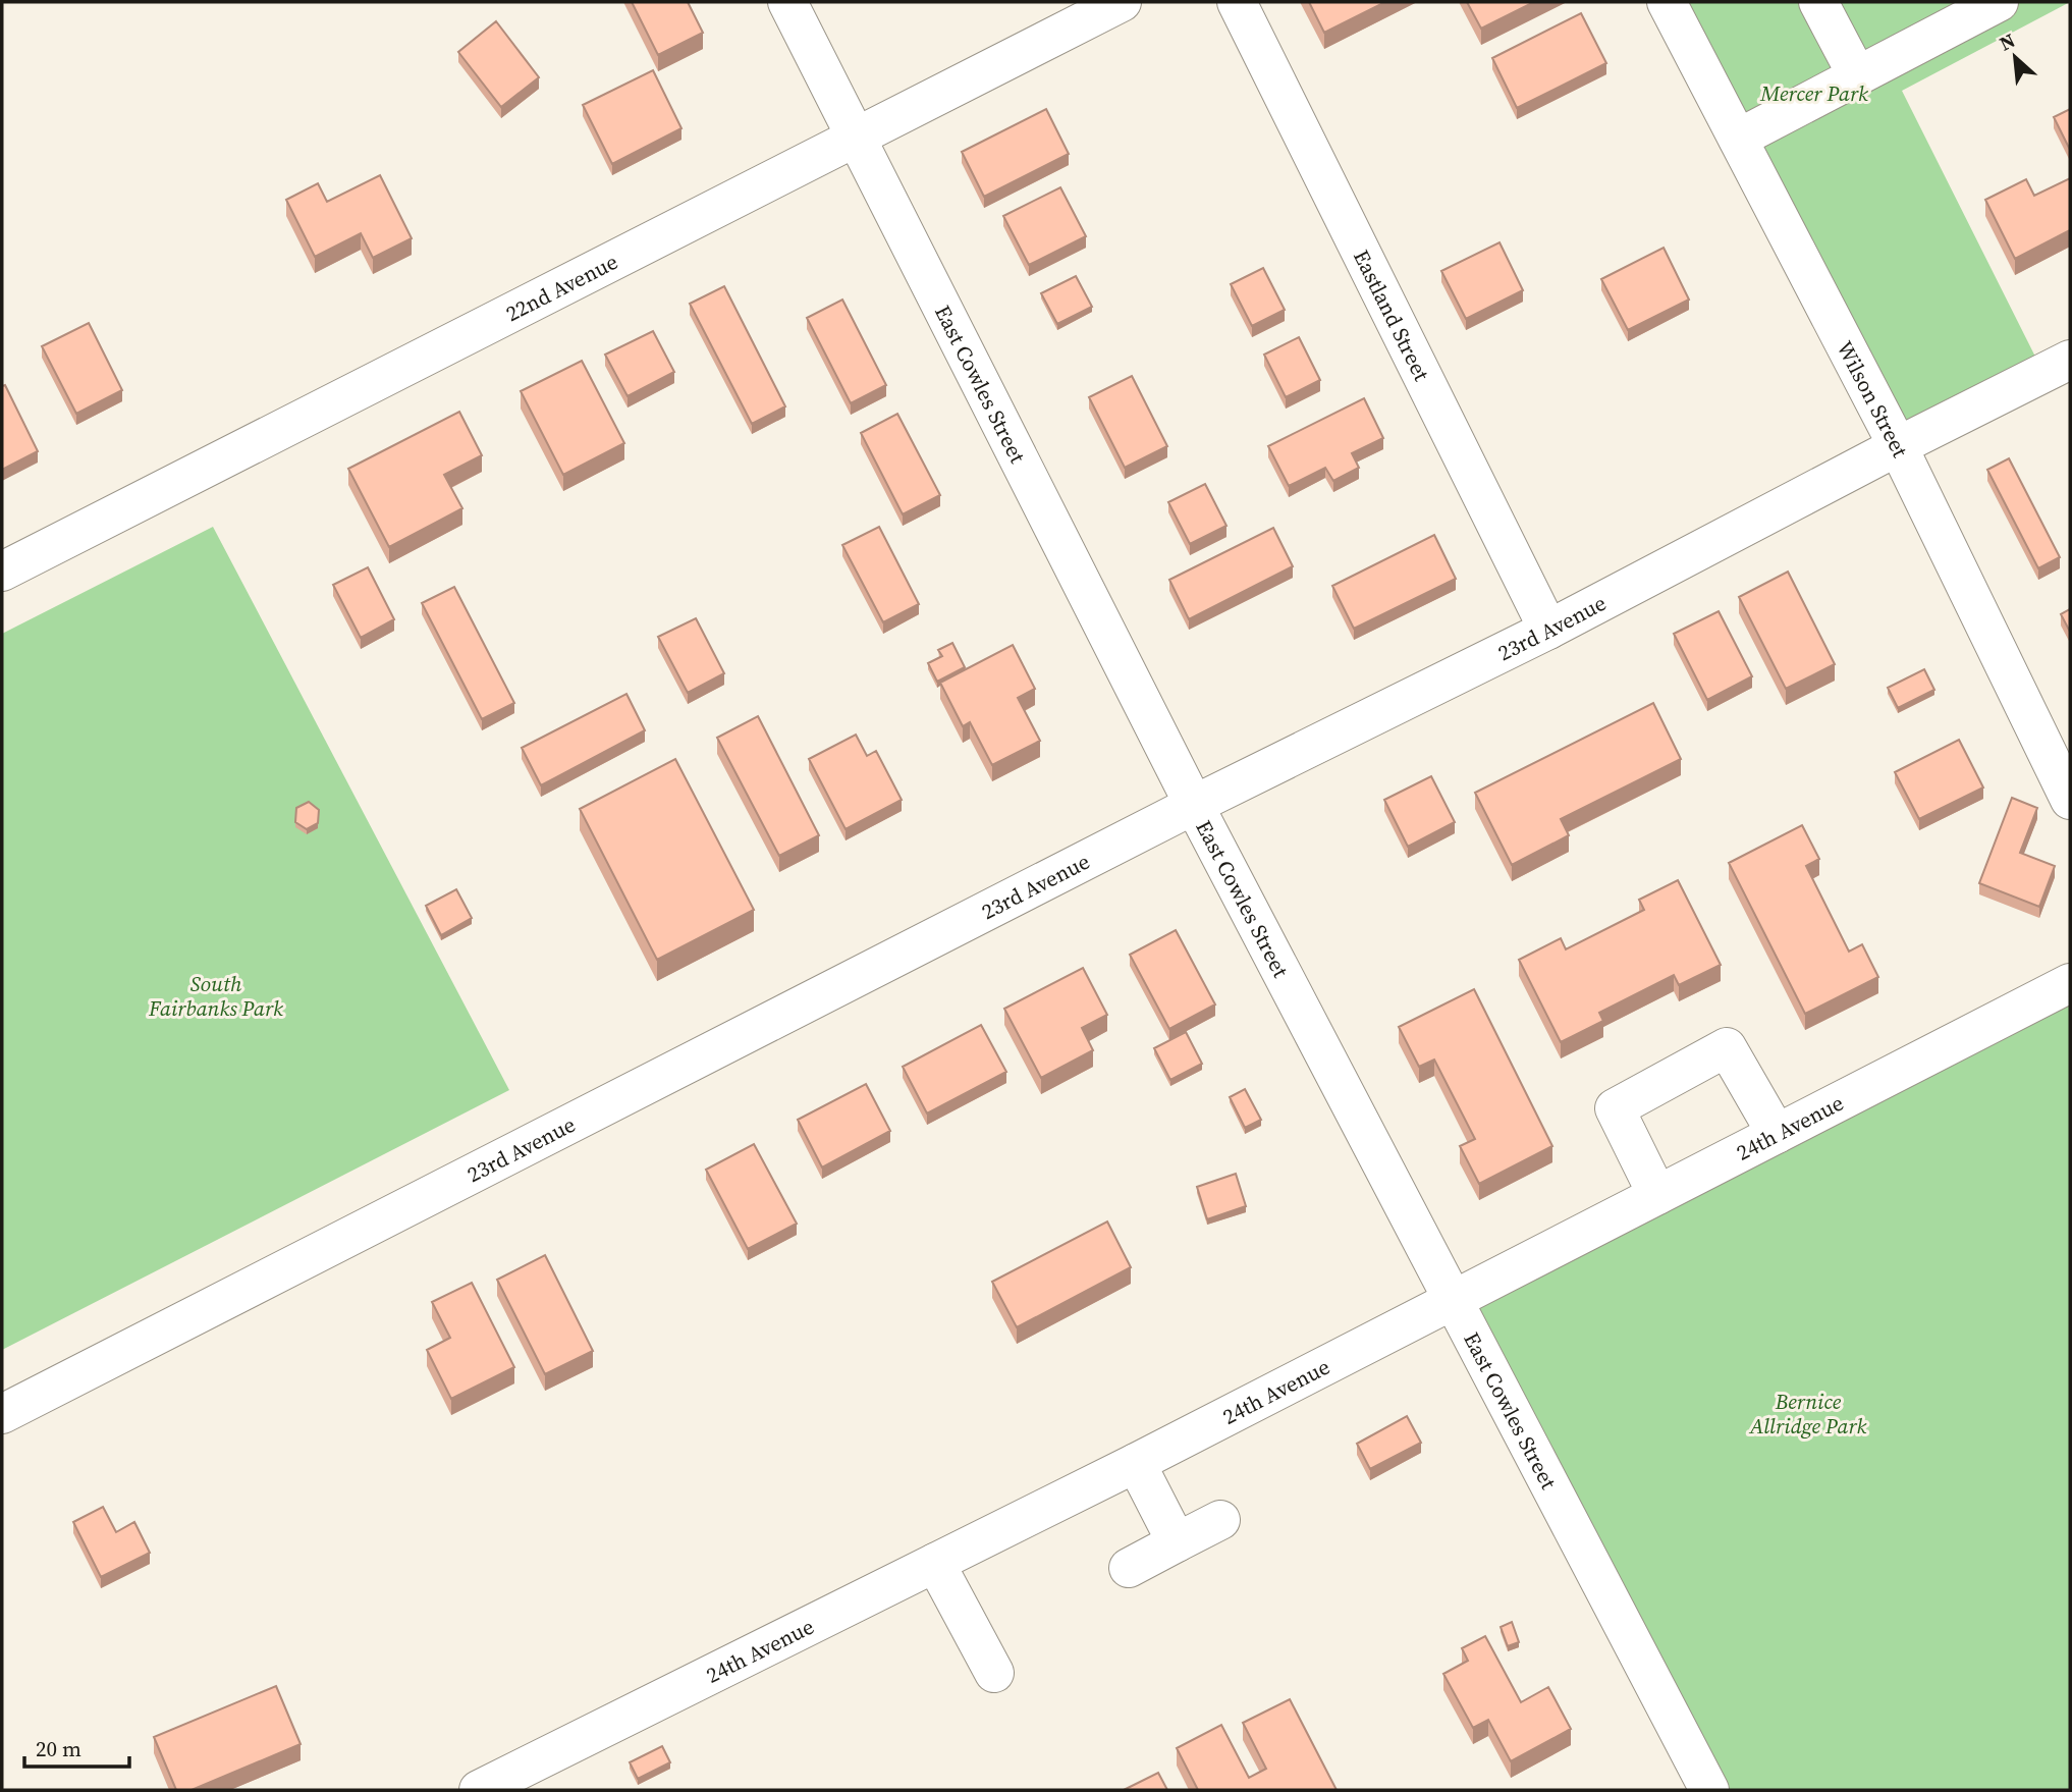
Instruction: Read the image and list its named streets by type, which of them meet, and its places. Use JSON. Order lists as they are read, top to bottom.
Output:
{
  "streets": {
    "street": [
      "22nd Avenue",
      "Eastland Street",
      "East Cowles Street",
      "Wilson Street",
      "23rd Avenue",
      "24th Avenue"
    ]
  },
  "crossings": [
    ["22nd Avenue", "East Cowles Street"],
    ["Eastland Street", "23rd Avenue"],
    ["East Cowles Street", "23rd Avenue"],
    ["East Cowles Street", "24th Avenue"],
    ["Wilson Street", "23rd Avenue"]
  ],
  "parks": ["Mercer Park", "South Fairbanks Park", "Bernice Allridge Park"],
  "scale_bar": "20 m",
  "north": "top left"
}
